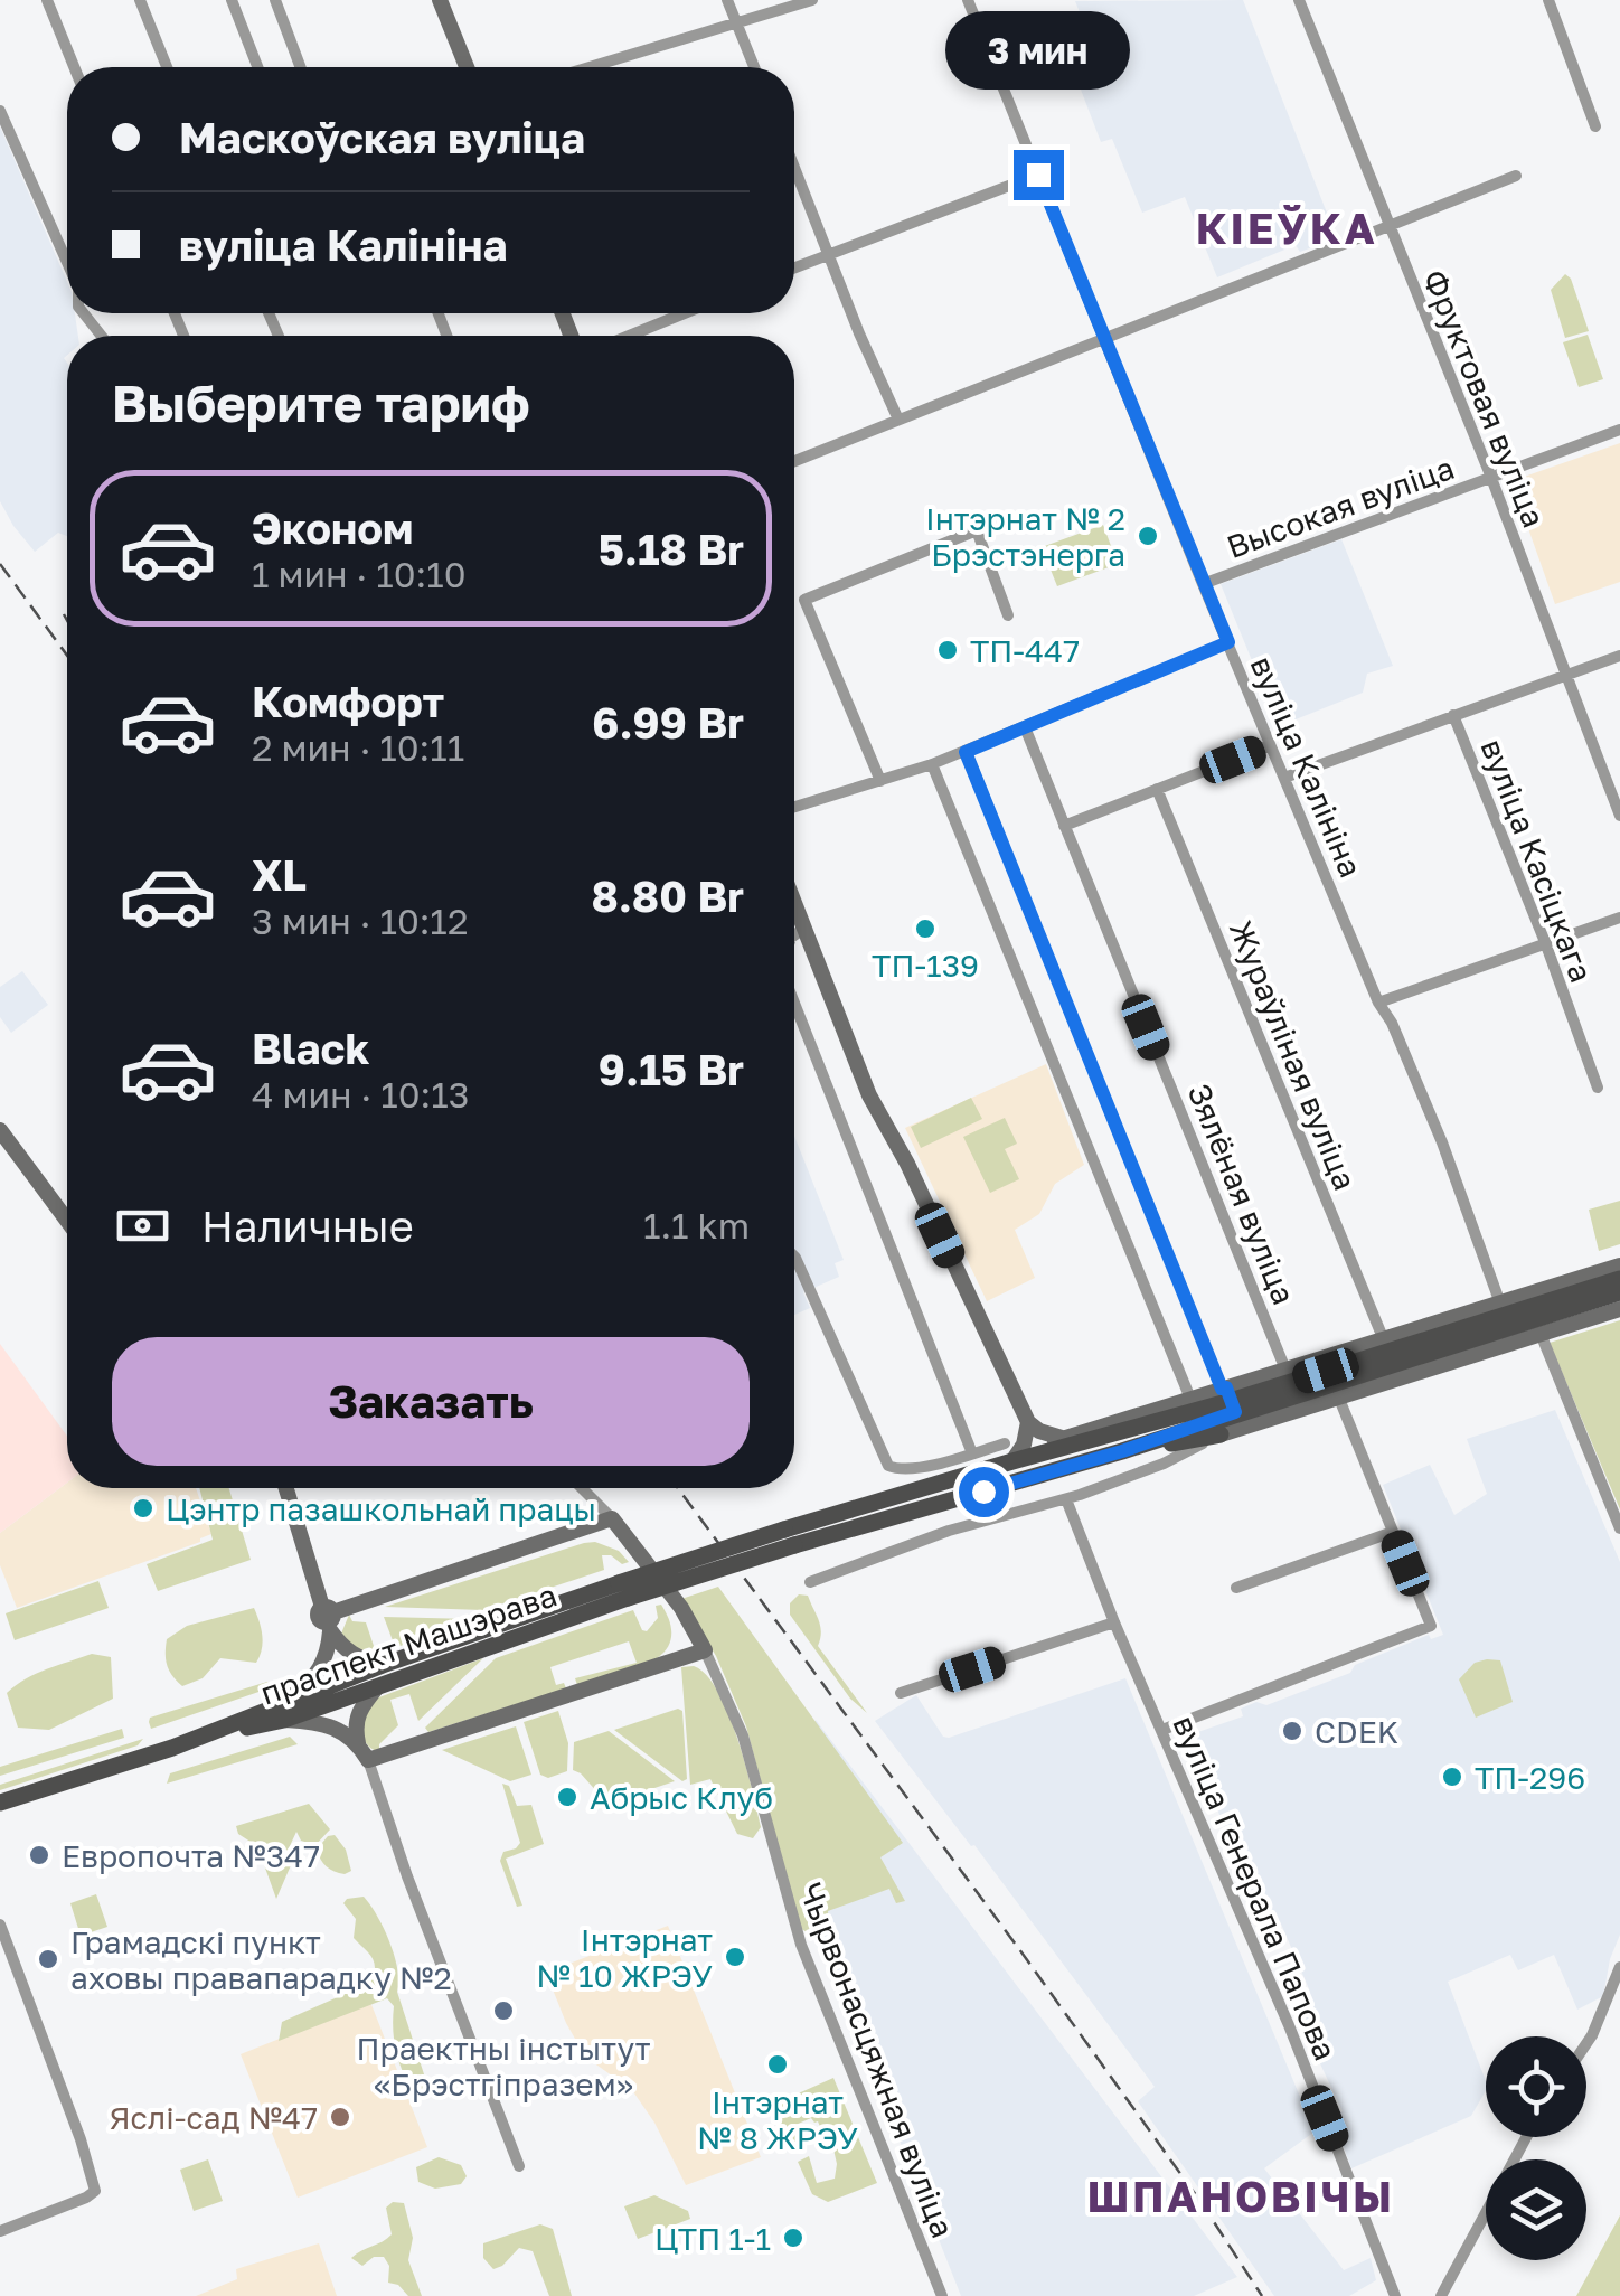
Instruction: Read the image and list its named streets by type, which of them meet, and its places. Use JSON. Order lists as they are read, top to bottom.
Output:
{
  "streets": {
    "main road": ["праспект Машэрава"],
    "street": [
      "Фруктовая вуліца",
      "Высокая вуліца",
      "вуліца Калініна",
      "вуліца Касіцкага",
      "Жураўліная вуліца",
      "Зялёная вуліца",
      "вуліца Генерала Папова",
      "Чырвонасцяжная вуліца"
    ]
  },
  "crossings": [
    ["Фруктовая вуліца", "Высокая вуліца"],
    ["Высокая вуліца", "вуліца Калініна"]
  ],
  "districts": ["КІЕЎКА", "ШПАНОВІЧЫ"],
  "places": [
    "Інтэрнат № 2 Брэстэнерга",
    "ТП-447",
    "ТП-139",
    "Цэнтр пазашкольнай працы",
    "CDEK",
    "ТП-296",
    "Абрыс Клуб",
    "Европочта №347",
    "Інтэрнат № 10 ЖРЭУ",
    "Грамадскі пункт аховы правапарадку №2",
    "Праектны інстытут «Брэстгіпразем»",
    "Інтэрнат № 8 ЖРЭУ",
    "Яслі-сад №47",
    "ЦТП 1-1"
  ],
  "page": {
    "bubble": "3 мин",
    "banner": ["Маскоўская вуліца", "вуліца Калініна"],
    "heading": "Выберите тариф",
    "list": [
      {
        "name": "Эконом",
        "note": "1 мин · 10:10",
        "value": "5.18 Br"
      },
      {
        "name": "Комфорт",
        "note": "2 мин · 10:11",
        "value": "6.99 Br"
      },
      {
        "name": "XL",
        "note": "3 мин · 10:12",
        "value": "8.80 Br"
      },
      {
        "name": "Black",
        "note": "4 мин · 10:13",
        "value": "9.15 Br"
      }
    ],
    "pay": ["Наличные", "1.1 km"],
    "buttons": "Заказать"
  }
}
